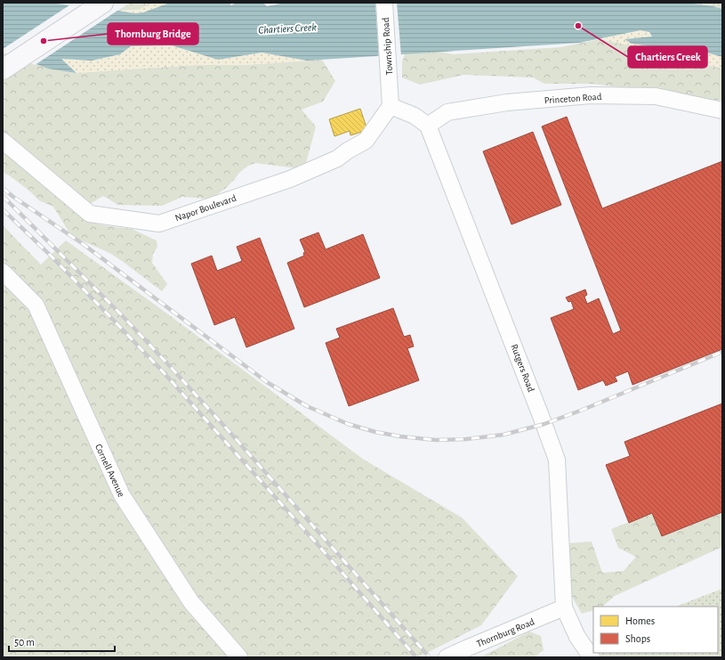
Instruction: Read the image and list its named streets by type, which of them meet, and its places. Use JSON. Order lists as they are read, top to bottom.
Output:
{
  "streets": {
    "street": [
      "Township Road",
      "Princeton Road",
      "Napor Boulevard",
      "Rutgers Road",
      "Cornell Avenue",
      "Thornburg Road"
    ]
  },
  "crossings": [
    ["Township Road", "Napor Boulevard"],
    ["Princeton Road", "Rutgers Road"],
    ["Rutgers Road", "Thornburg Road"]
  ],
  "water": ["Chartiers Creek"],
  "places": ["Chartiers Creek", "Thornburg Bridge"],
  "legend": ["Homes", "Shops"],
  "scale_bar": "50 m"
}
